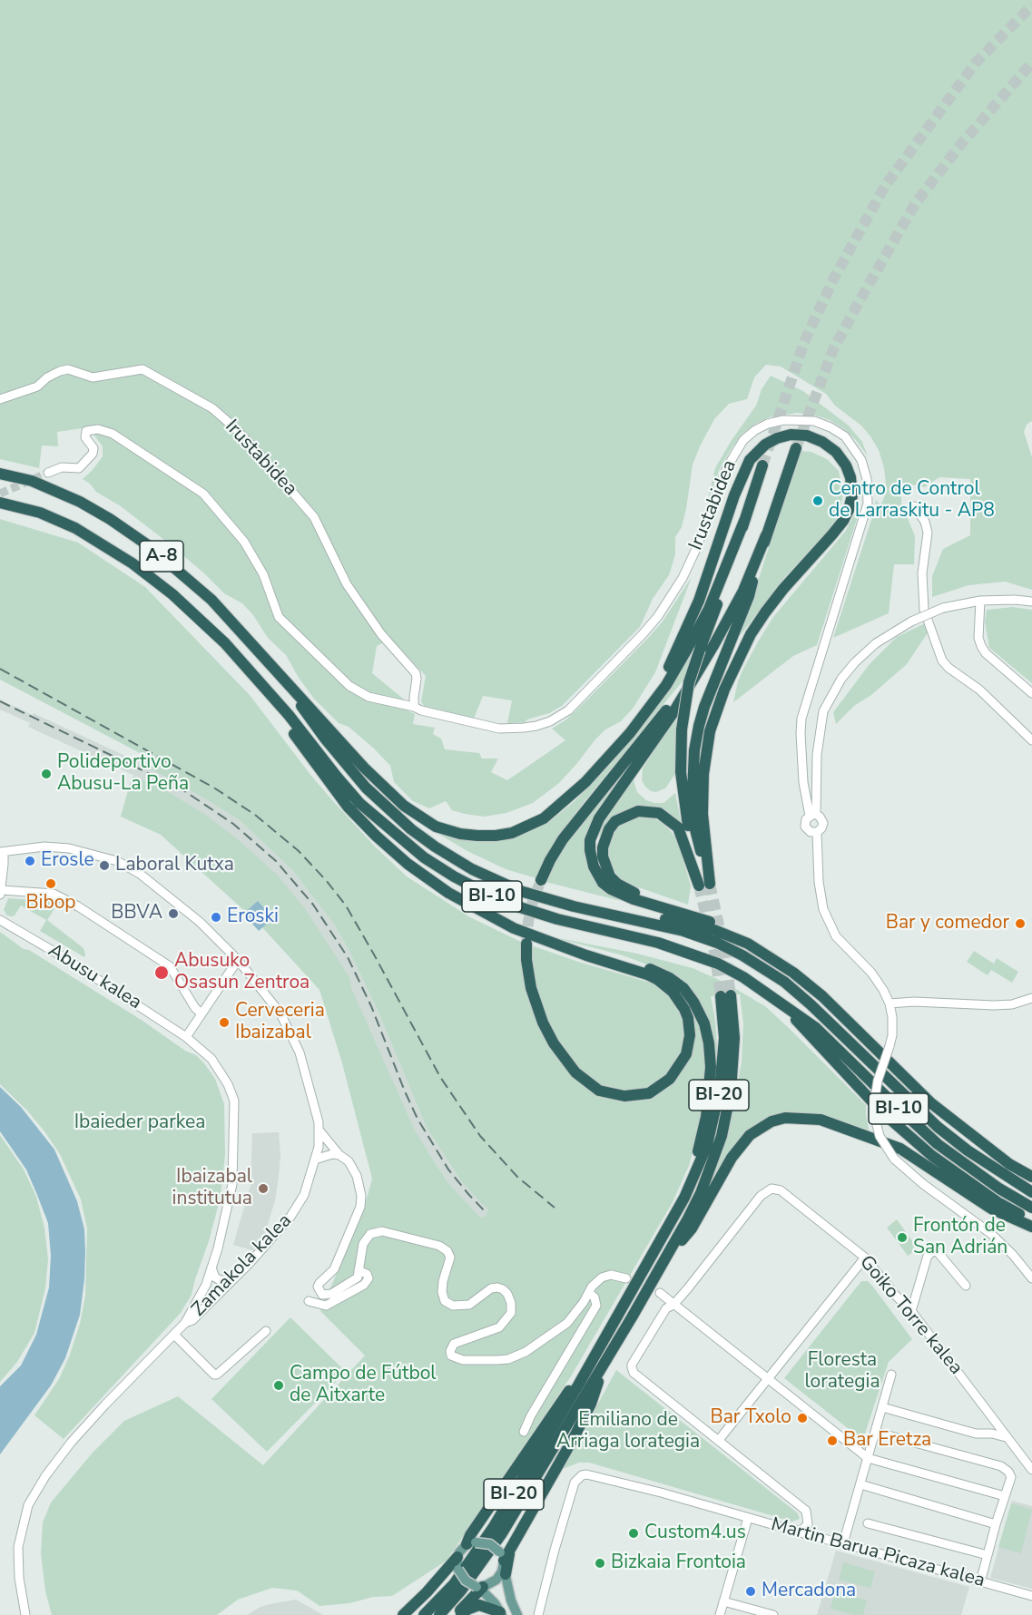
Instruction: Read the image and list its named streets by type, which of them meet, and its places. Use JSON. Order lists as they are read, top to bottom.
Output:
{
  "streets": {
    "highway": ["A-8", "BI-10", "BI-20"],
    "street": [
      "Irustabidea",
      "Abusu kalea",
      "Zamakola kalea",
      "Goiko Torre kalea",
      "Martin Barua Picaza kalea"
    ]
  },
  "crossings": [
    ["A-8", "BI-10"],
    ["Abusu kalea", "Zamakola kalea"]
  ],
  "parks": ["Ibaieder parkea", "Floresta lorategia", "Emiliano de Arriaga lorategia"],
  "places": [
    "Centro de Control de Larraskitu - AP8",
    "Polideportivo Abusu-La Peña",
    "Erosle",
    "Laboral Kutxa",
    "Bibop",
    "BBVA",
    "Eroski",
    "Bar y comedor",
    "Abusuko Osasun Zentroa",
    "Cerveceria Ibaizabal",
    "Ibaizabal institutua",
    "Frontón de San Adrián",
    "Campo de Fútbol de Aitxarte",
    "Bar Txolo",
    "Bar Eretza",
    "Custom4.us",
    "Bizkaia Frontoia",
    "Mercadona"
  ]
}
